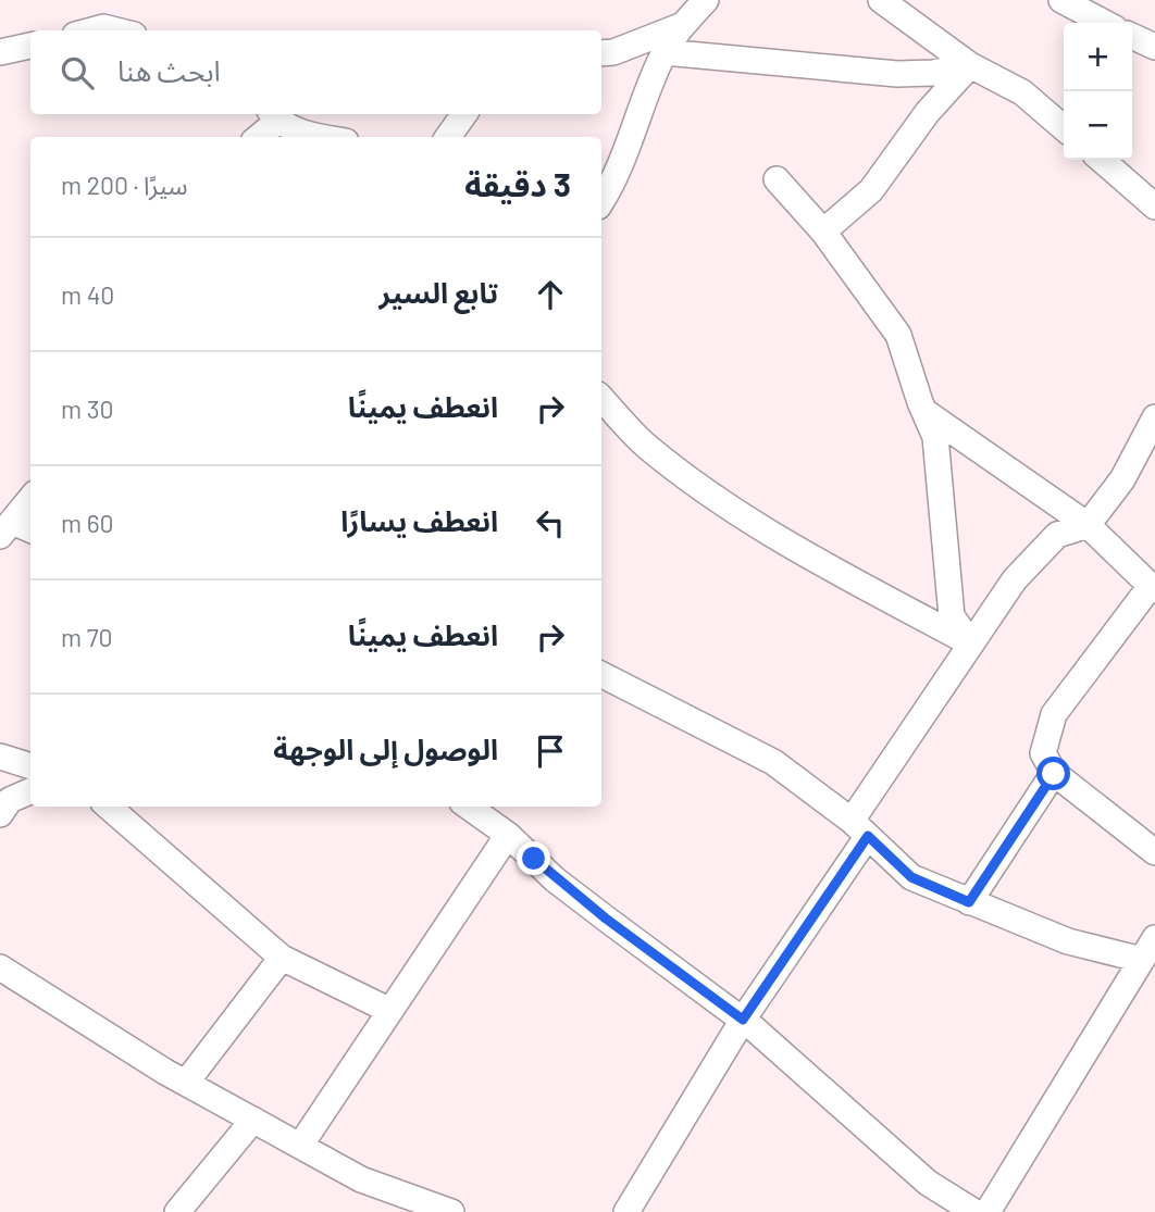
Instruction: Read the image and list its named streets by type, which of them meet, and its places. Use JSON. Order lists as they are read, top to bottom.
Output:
{
  "page": {
    "map_buttons": ["+", "−"],
    "search": "ابحث هنا",
    "heading": ["3 دقيقة", "سيرًا · 200 m"],
    "list": [
      ["تابع السير", "40 m"],
      ["انعطف يمينًا", "30 m"],
      ["انعطف يسارًا", "60 m"],
      ["انعطف يمينًا", "70 m"],
      "الوصول إلى الوجهة"
    ]
  }
}
